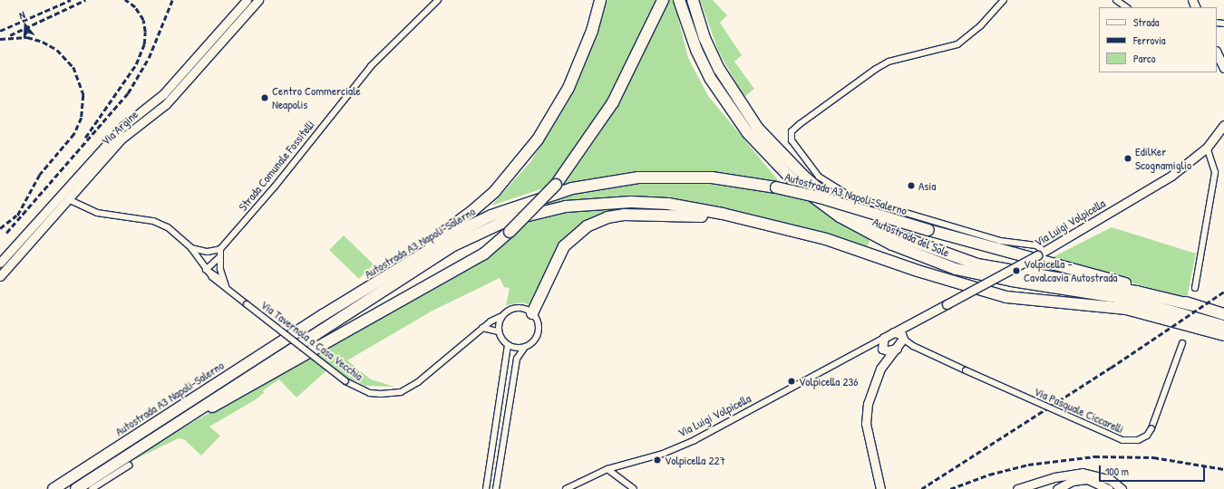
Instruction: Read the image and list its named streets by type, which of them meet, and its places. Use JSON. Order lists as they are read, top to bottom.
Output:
{
  "streets": {
    "highway": ["Autostrada A3 Napoli-Salerno", "Autostrada del Sole"],
    "street": [
      "Via Argine",
      "Strada Comunale Fossitelli",
      "Via Luigi Volpicella",
      "Via Tavernola a Casa Vecchia",
      "Via Pasquale Ciccarelli"
    ]
  },
  "crossings": [
    ["Via Argine", "Via Tavernola a Casa Vecchia"],
    ["Autostrada A3 Napoli-Salerno", "Autostrada del Sole"],
    ["Via Luigi Volpicella", "Via Pasquale Ciccarelli"]
  ],
  "places": [
    "Centro Commerciale Neapolis",
    "EdilKer Scognamiglio",
    "Asia",
    "Volpicella - Cavalcavia Autostrada",
    "Volpicella 236",
    "Volpicella 227"
  ],
  "legend": ["Strada", "Ferrovia", "Parco"],
  "scale_bar": "100 m",
  "north": "top"
}
